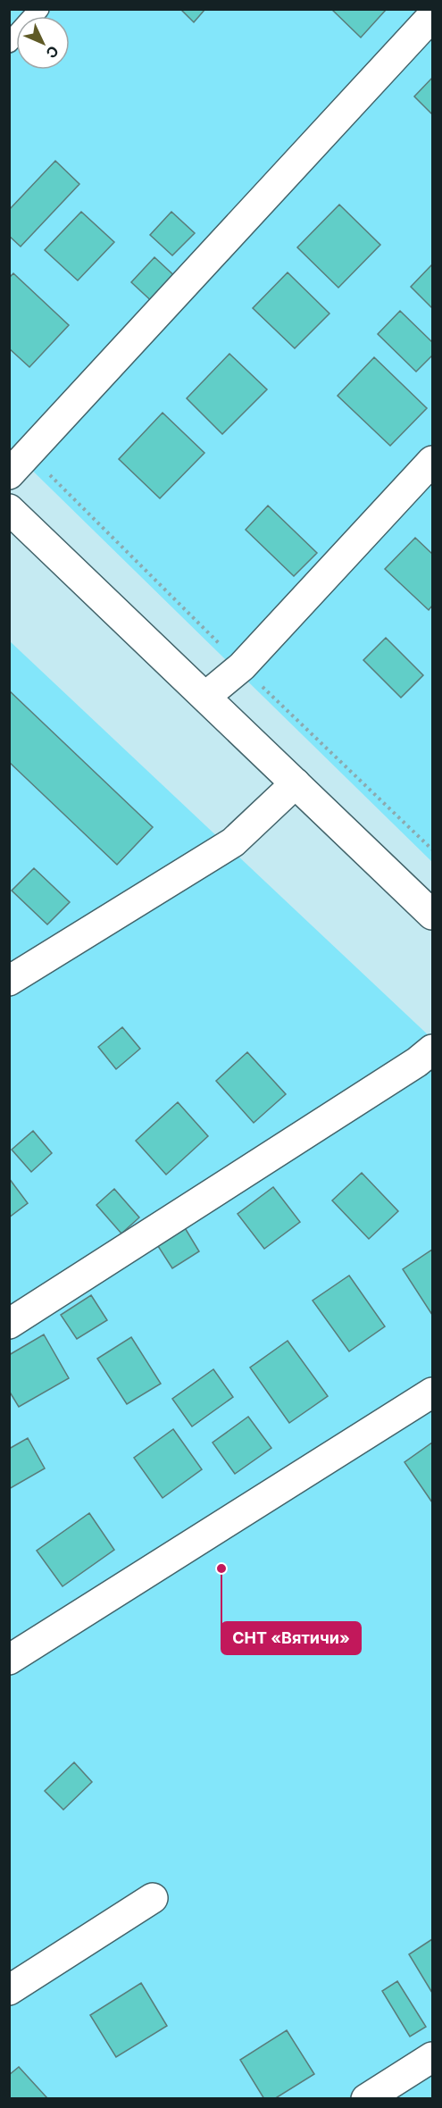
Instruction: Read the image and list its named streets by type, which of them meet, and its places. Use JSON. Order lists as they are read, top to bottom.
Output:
{
  "places": ["СНТ «Вятичи»"],
  "north": "bottom right"
}
